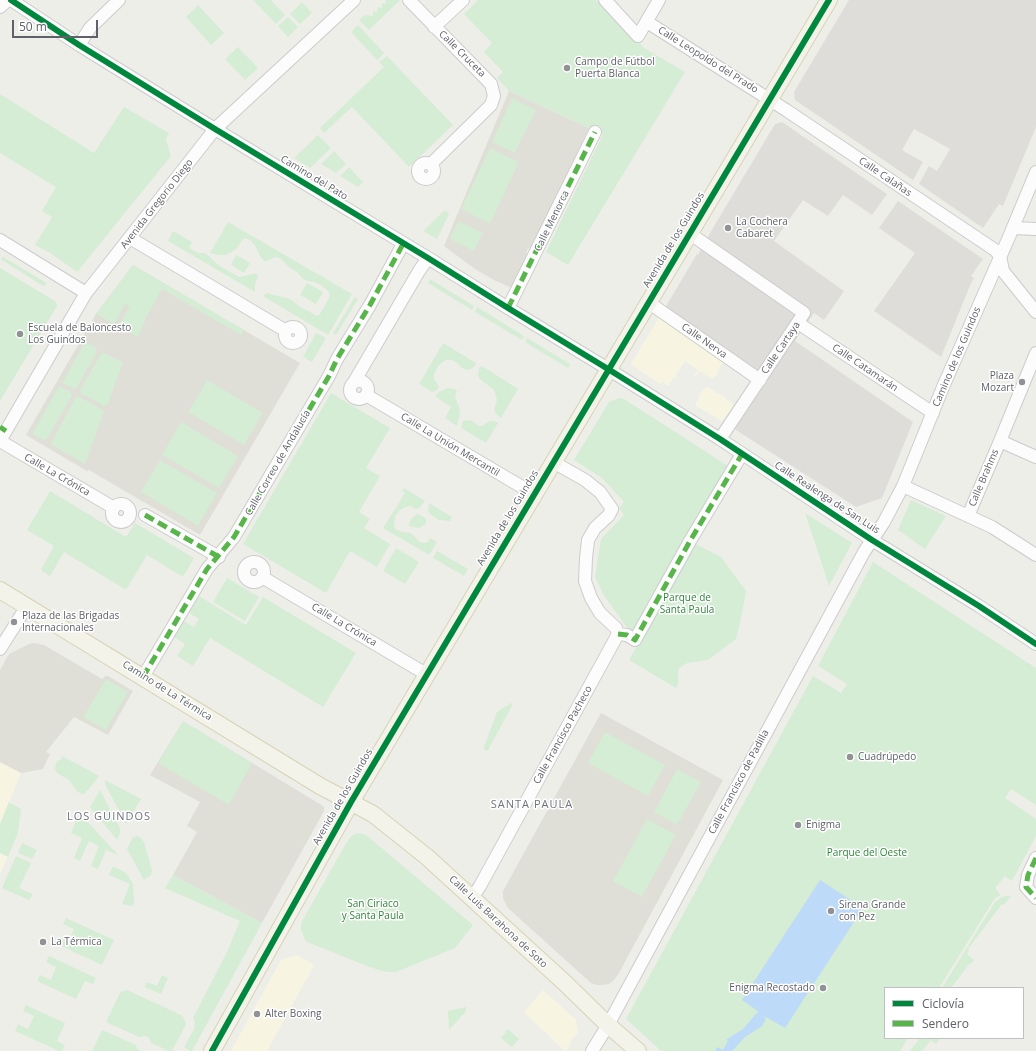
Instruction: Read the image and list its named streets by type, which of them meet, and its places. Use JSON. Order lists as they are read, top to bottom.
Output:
{
  "streets": {
    "main road": ["Avenida de los Guindos", "Camino de La Térmica", "Calle Luis Barahona de Soto"],
    "street": [
      "Calle Cruceta",
      "Calle Leopoldo del Prado",
      "Calle Calañas",
      "Camino del Pato",
      "Avenida Gregorio Diego",
      "Calle Menorca",
      "Calle Nerva",
      "Calle Cartaya",
      "Camino de los Guindos",
      "Calle Catamarán",
      "Calle La Unión Mercantil",
      "Calle Correo de Andalucía",
      "Calle La Crónica",
      "Calle Brahms",
      "Calle Realenga de San Luis",
      "Calle Francisco Pacheco",
      "Calle Francisco de Padilla"
    ]
  },
  "crossings": [
    ["Calle Leopoldo del Prado", "Calle Calañas"],
    ["Calle Leopoldo del Prado", "Avenida de los Guindos"],
    ["Calle Calañas", "Avenida de los Guindos"],
    ["Calle Calañas", "Camino de los Guindos"],
    ["Camino del Pato", "Avenida Gregorio Diego"],
    ["Camino del Pato", "Calle Menorca"],
    ["Camino del Pato", "Avenida de los Guindos"],
    ["Camino del Pato", "Calle La Unión Mercantil"],
    ["Camino del Pato", "Calle Correo de Andalucía"],
    ["Camino del Pato", "Calle Realenga de San Luis"],
    ["Avenida Gregorio Diego", "Calle La Crónica"],
    ["Avenida de los Guindos", "Calle Nerva"],
    ["Avenida de los Guindos", "Calle Cartaya"],
    ["Avenida de los Guindos", "Calle La Unión Mercantil"],
    ["Avenida de los Guindos", "Calle La Crónica"],
    ["Avenida de los Guindos", "Calle Realenga de San Luis"],
    ["Avenida de los Guindos", "Camino de La Térmica"],
    ["Avenida de los Guindos", "Calle Luis Barahona de Soto"],
    ["Calle Nerva", "Calle Cartaya"],
    ["Calle Cartaya", "Calle Catamarán"],
    ["Calle Cartaya", "Calle Realenga de San Luis"],
    ["Camino de los Guindos", "Calle Catamarán"],
    ["Camino de los Guindos", "Calle Realenga de San Luis"],
    ["Camino de los Guindos", "Calle Francisco de Padilla"],
    ["Calle Correo de Andalucía", "Camino de La Térmica"],
    ["Calle Realenga de San Luis", "Calle Francisco de Padilla"],
    ["Camino de La Térmica", "Calle Luis Barahona de Soto"],
    ["Calle Francisco Pacheco", "Calle Luis Barahona de Soto"],
    ["Calle Francisco de Padilla", "Calle Luis Barahona de Soto"]
  ],
  "districts": ["SANTA PAULA", "LOS GUINDOS"],
  "parks": ["Parque de Santa Paula", "Parque del Oeste", "San Ciriaco y Santa Paula"],
  "places": [
    "Campo de Fútbol Puerta Blanca",
    "La Cochera Cabaret",
    "Escuela de Baloncesto Los Guindos",
    "Plaza Mozart",
    "Plaza de las Brigadas Internacionales",
    "Cuadrúpedo",
    "Enigma",
    "Sirena Grande con Pez",
    "La Térmica",
    "Enigma Recostado",
    "Alter Boxing"
  ],
  "legend": ["Ciclovía", "Sendero"],
  "scale_bar": "50 m"
}
